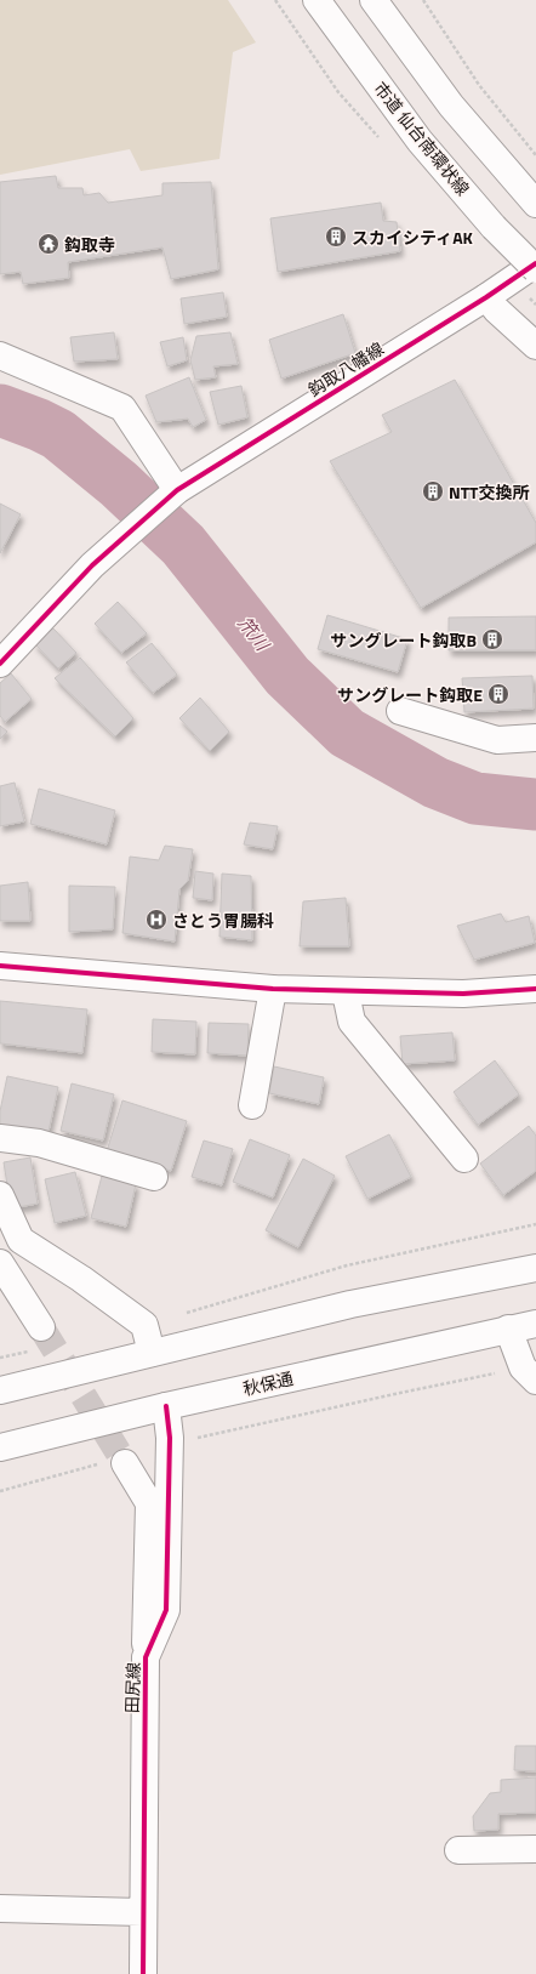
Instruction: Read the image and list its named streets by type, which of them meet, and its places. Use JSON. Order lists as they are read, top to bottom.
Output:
{
  "streets": {
    "main road": [
      "市道 仙台南環状線",
      "鈎取八幡線",
      "秋保通",
      "田尻線"
    ]
  },
  "crossings": [
    ["秋保通", "田尻線"]
  ],
  "water": ["笊川"],
  "places": {
    "building": [
      "スカイシティAK",
      "NTT交換所",
      "サングレート鈎取B",
      "サングレート鈎取E"
    ],
    "temple": ["鈎取寺"],
    "hospital": ["さとう胃腸科"]
  }
}
